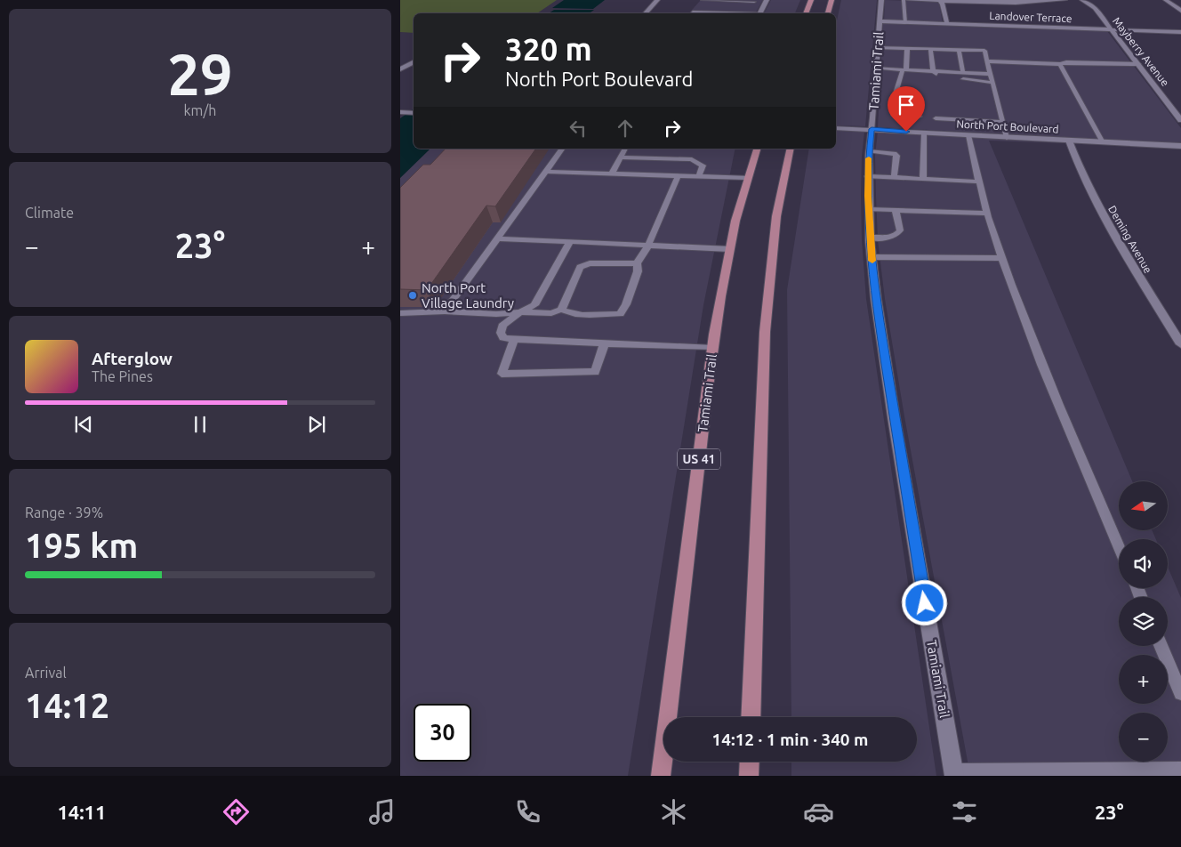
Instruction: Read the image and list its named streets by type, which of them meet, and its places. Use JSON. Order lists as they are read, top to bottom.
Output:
{
  "streets": {
    "main road": ["Tamiami Trail", "US 41"],
    "street": [
      "Landover Terrace",
      "Mayberry Avenue",
      "North Port Boulevard",
      "Deming Avenue"
    ]
  },
  "crossings": [
    ["Landover Terrace", "Mayberry Avenue"],
    ["Landover Terrace", "Tamiami Trail"],
    ["Tamiami Trail", "North Port Boulevard"],
    ["North Port Boulevard", "Deming Avenue"]
  ],
  "places": ["North Port Village Laundry"],
  "north": "left",
  "page": {
    "tile": [
      ["29", "km/h"],
      "Climate",
      ["Range · 39%", "195 km"],
      ["Arrival", "14:12"]
    ],
    "turn": ["320 m", "North Port Boulevard"],
    "heat": ["−", "23°", "+"],
    "song": ["Afterglow", "The Pines"],
    "map_buttons": ["+", "−"],
    "limit": "30",
    "trip": "14:12 · 1 min · 340 m",
    "tabs": ["14:11", "23°"]
  }
}
